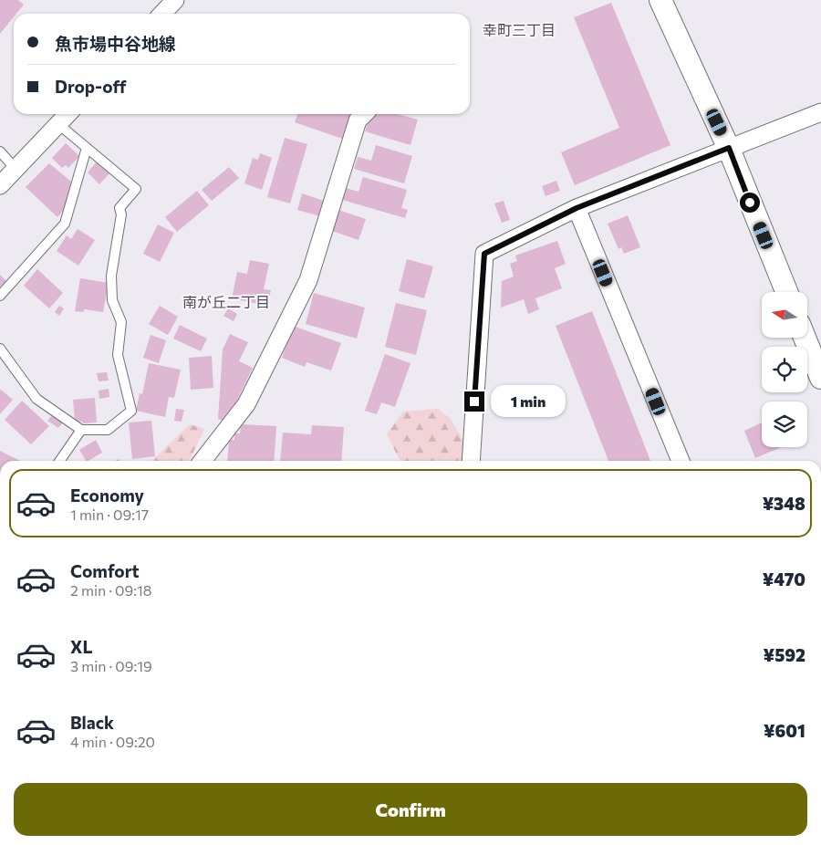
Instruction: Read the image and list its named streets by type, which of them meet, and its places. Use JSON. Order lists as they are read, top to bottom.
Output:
{
  "districts": ["幸町三丁目", "南が丘二丁目"],
  "north": "left",
  "page": {
    "banner": ["魚市場中谷地線", "Drop-off"],
    "bubble": "1 min",
    "list": [
      {
        "name": "Economy",
        "note": "1 min · 09:17",
        "value": "¥348"
      },
      {
        "name": "Comfort",
        "note": "2 min · 09:18",
        "value": "¥470"
      },
      {
        "name": "XL",
        "note": "3 min · 09:19",
        "value": "¥592"
      },
      {
        "name": "Black",
        "note": "4 min · 09:20",
        "value": "¥601"
      }
    ],
    "buttons": "Confirm"
  }
}
